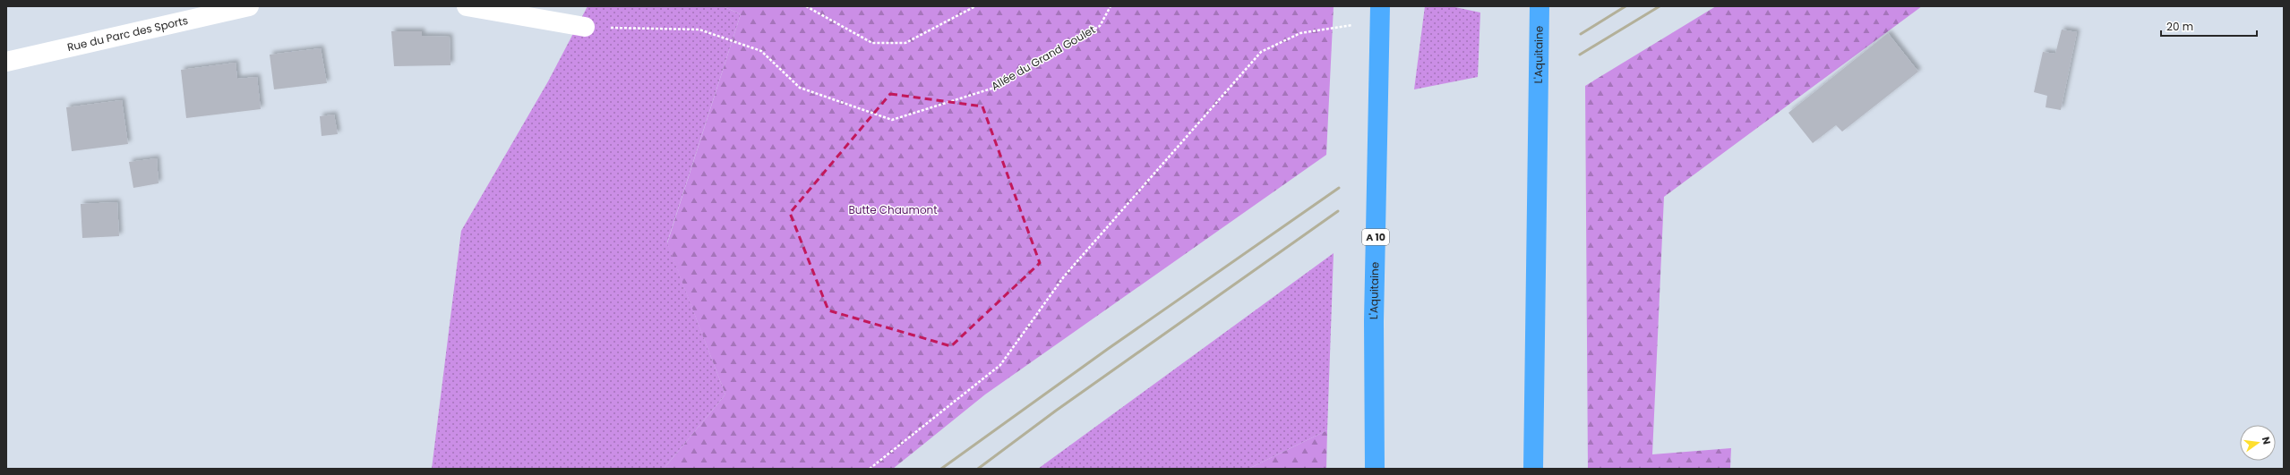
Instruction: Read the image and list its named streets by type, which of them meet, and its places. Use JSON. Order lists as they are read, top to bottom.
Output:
{
  "streets": {
    "highway": ["L'Aquitaine", "A 10"],
    "street": ["Rue du Parc des Sports"],
    "path": ["Allée du Grand Goulet"]
  },
  "parks": ["Butte Chaumont"],
  "scale_bar": "20 m",
  "north": "right"
}
